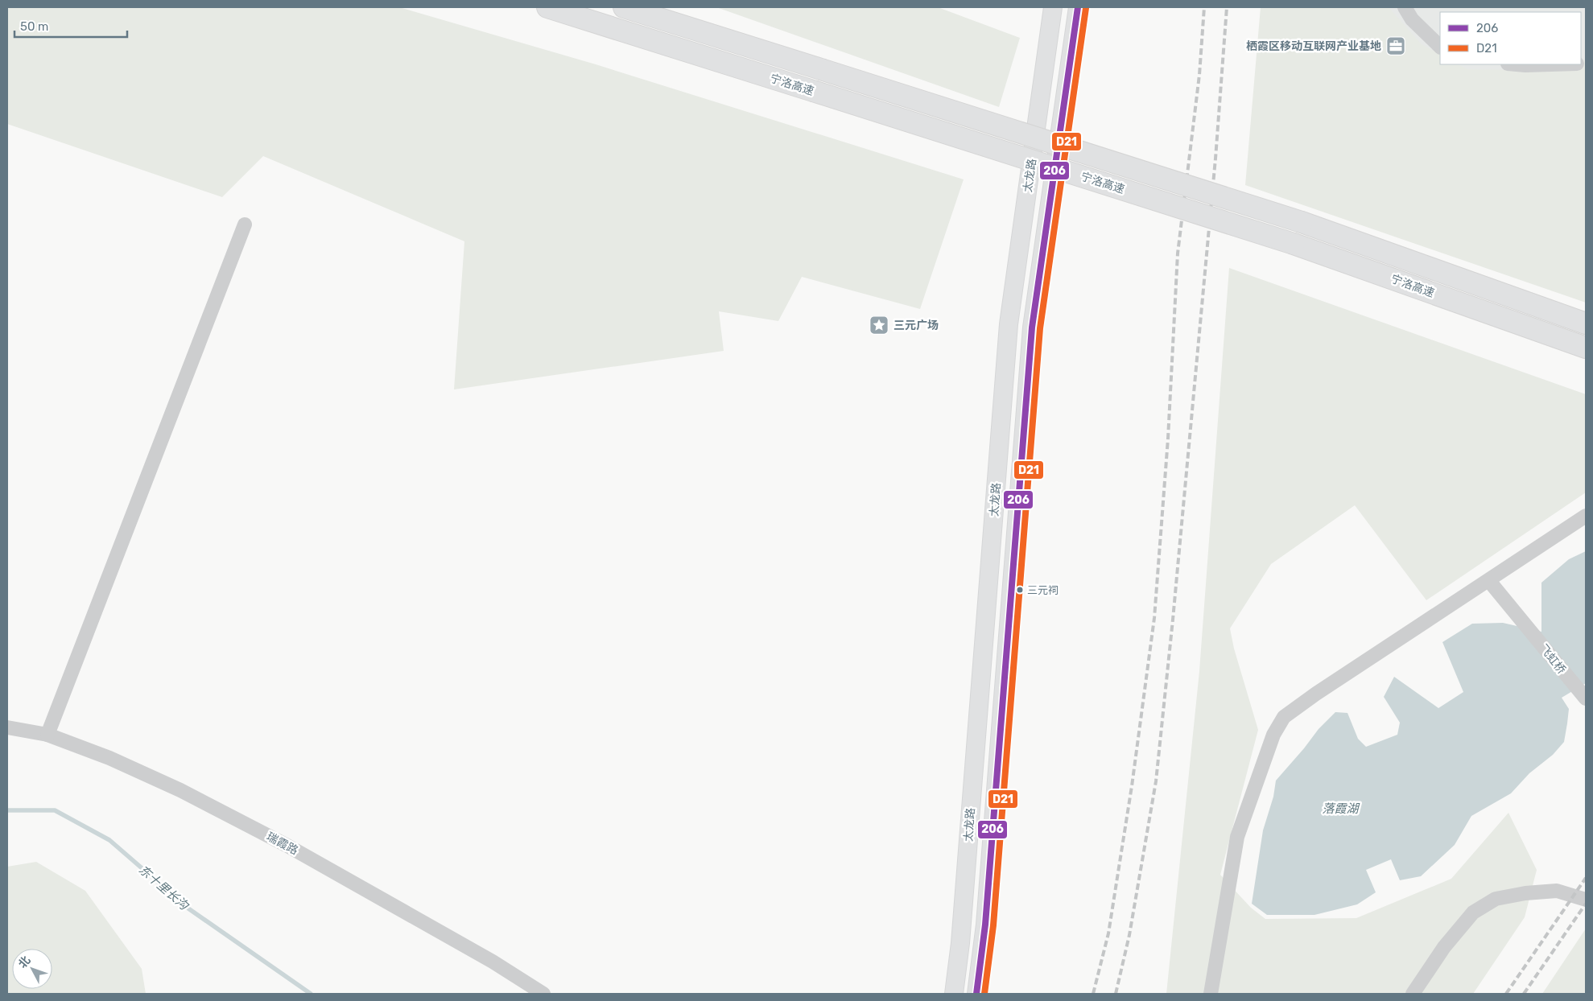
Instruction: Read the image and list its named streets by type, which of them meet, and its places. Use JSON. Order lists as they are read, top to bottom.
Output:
{
  "streets": {
    "highway": ["宁洛高速"],
    "main road": ["太龙路"],
    "street": ["飞虹桥", "瑞霞路"]
  },
  "water": ["落霞湖", "东十里长沟"],
  "places": {
    "office": ["栖霞区移动互联网产业基地"],
    "place": ["三元广场"],
    "other": ["三元祠"]
  },
  "lines": ["transit line 206", "transit line D21"],
  "legend": ["206", "D21"],
  "scale_bar": "50 m",
  "north": "top left"
}
